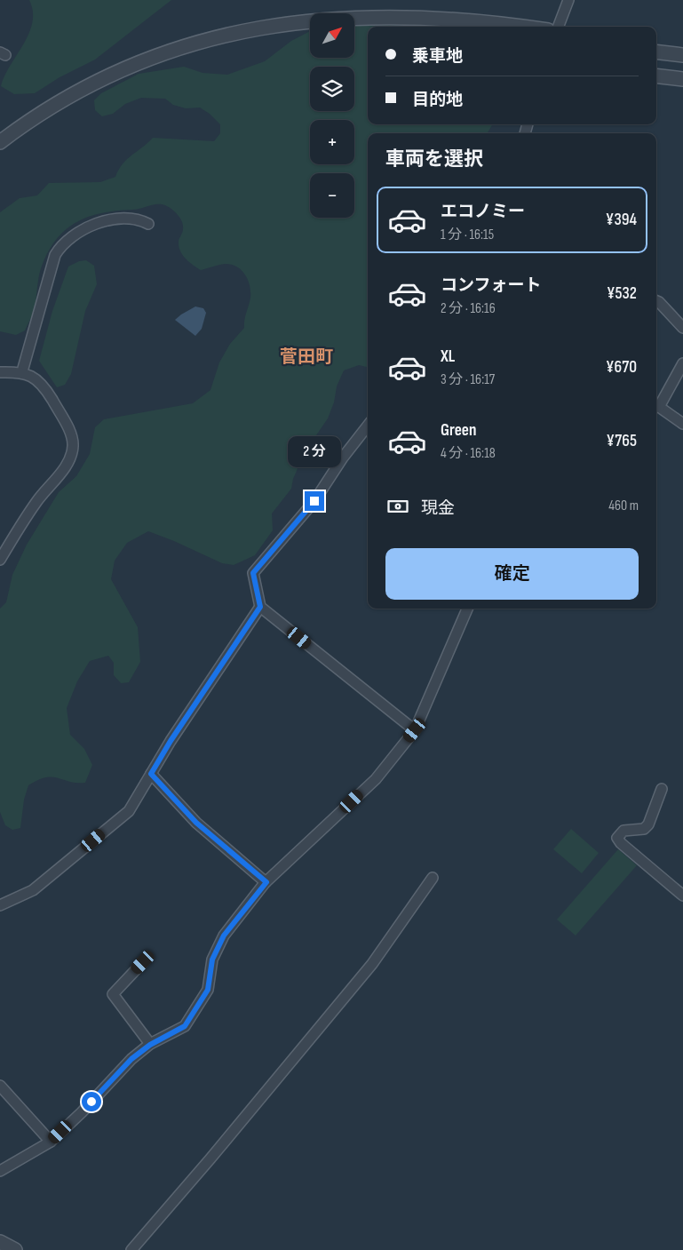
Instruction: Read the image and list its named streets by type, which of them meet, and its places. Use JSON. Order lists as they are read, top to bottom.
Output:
{
  "districts": ["菅田町"],
  "north": "top right",
  "page": {
    "map_buttons": ["+", "−"],
    "banner": ["乗車地", "目的地"],
    "heading": "車両を選択",
    "list": [
      {
        "name": "エコノミー",
        "note": "1 分 · 16:15",
        "value": "¥394"
      },
      {
        "name": "コンフォート",
        "note": "2 分 · 16:16",
        "value": "¥532"
      },
      {
        "name": "XL",
        "note": "3 分 · 16:17",
        "value": "¥670"
      },
      {
        "name": "Green",
        "note": "4 分 · 16:18",
        "value": "¥765"
      }
    ],
    "bubble": "2 分",
    "pay": ["現金", "460 m"],
    "buttons": "確定"
  }
}
